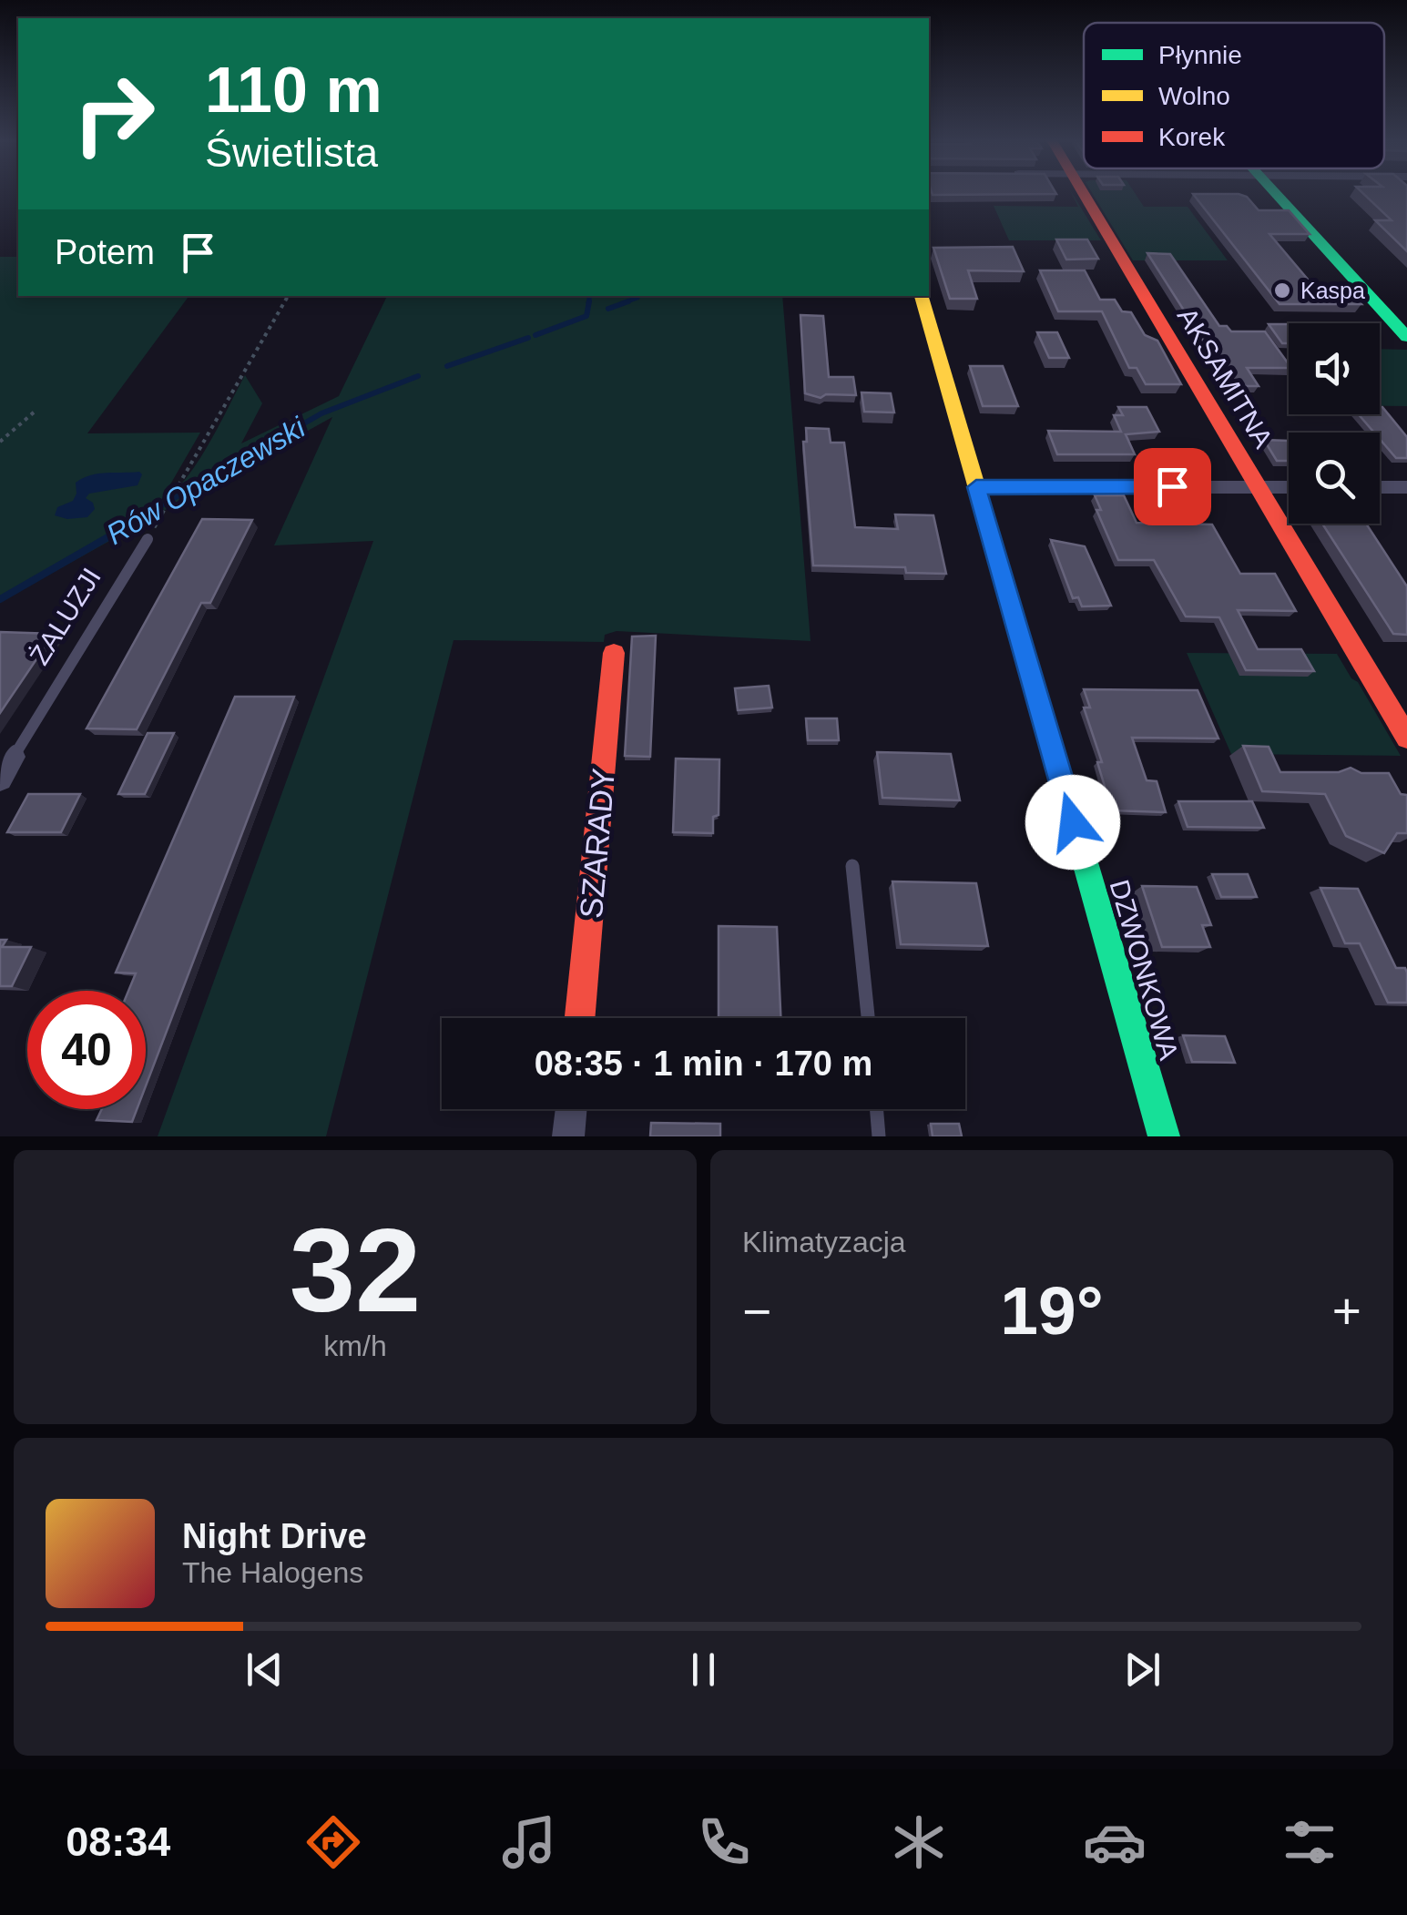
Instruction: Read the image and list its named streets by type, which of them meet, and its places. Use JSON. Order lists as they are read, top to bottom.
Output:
{
  "streets": {
    "street": [
      "AKSAMITNA",
      "ŻALUZJI",
      "SZARADY",
      "DZWONKOWA"
    ]
  },
  "water": ["Rów Opaczewski"],
  "places": ["Kaspa"],
  "legend": ["Płynnie", "Wolno", "Korek"],
  "page": {
    "turn": ["110 m", "Świetlista"],
    "then": "Potem",
    "limit": "40",
    "trip": "08:35 · 1 min · 170 m",
    "tile": [
      ["32", "km/h"],
      "Klimatyzacja"
    ],
    "heat": ["−", "19°", "+"],
    "song": ["Night Drive", "The Halogens"],
    "tabs": "08:34"
  }
}
